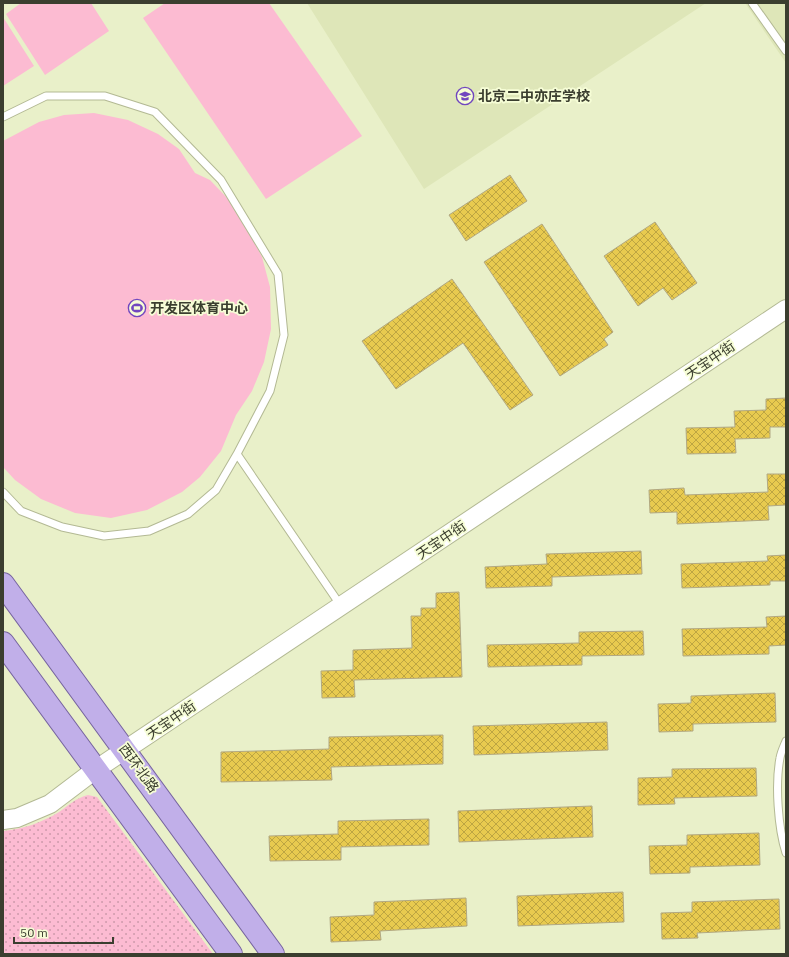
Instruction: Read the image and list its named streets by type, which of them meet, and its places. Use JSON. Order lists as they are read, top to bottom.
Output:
{
  "streets": {
    "main road": ["西环北路"],
    "street": ["天宝中街"]
  },
  "crossings": [
    ["天宝中街", "西环北路"]
  ],
  "places": {
    "school or university": ["北京二中亦庄学校"],
    "sports": ["开发区体育中心"]
  },
  "scale_bar": "50 m"
}
